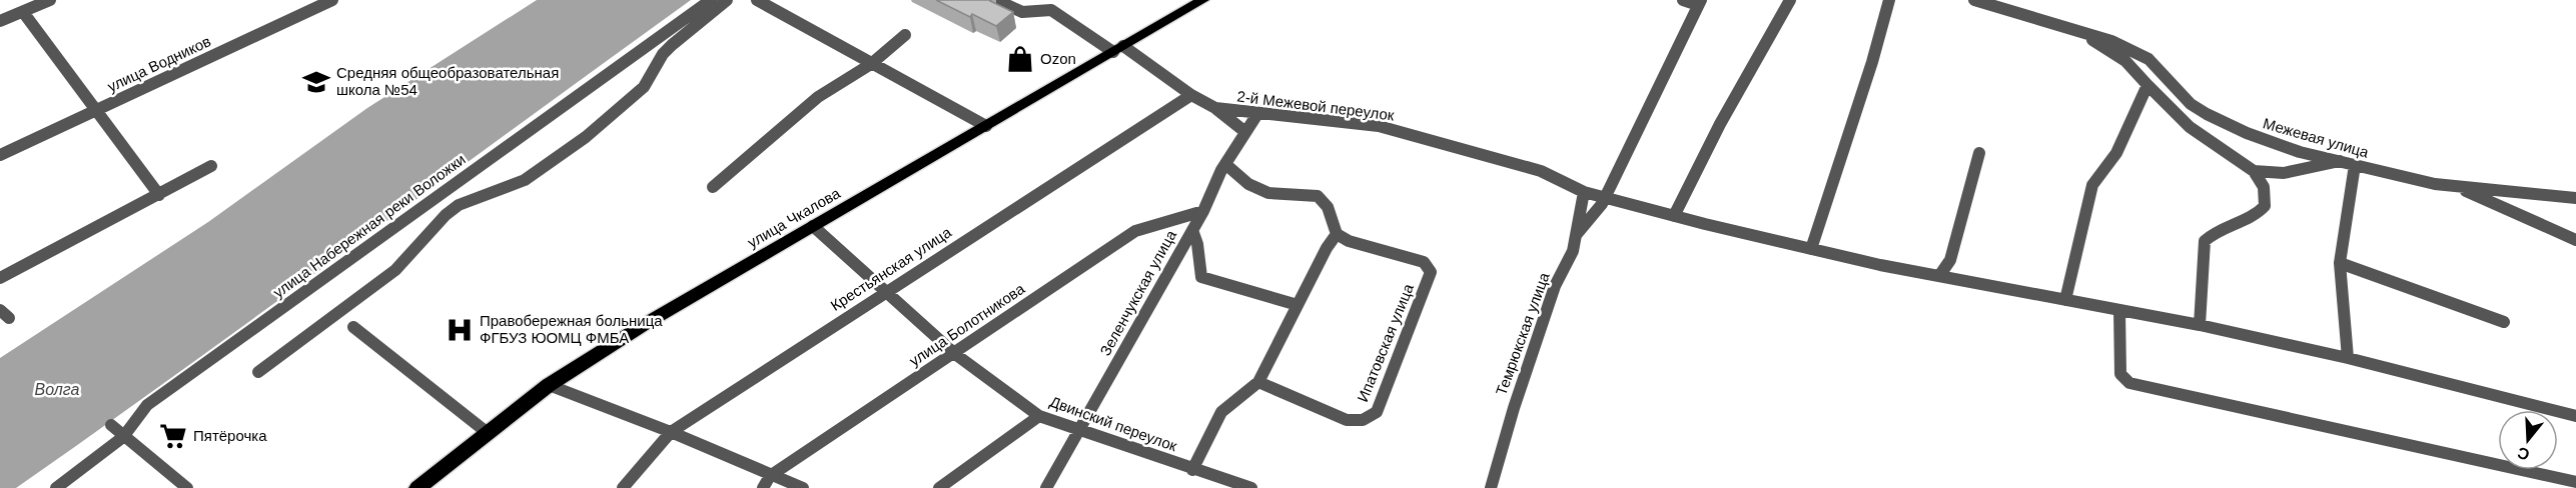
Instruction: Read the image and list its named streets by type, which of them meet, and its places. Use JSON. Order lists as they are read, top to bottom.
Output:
{
  "streets": {
    "main road": ["улица Чкалова"],
    "street": [
      "улица Водников",
      "2-й Межевой переулок",
      "Межевая улица",
      "улица Набережная реки Воложки",
      "Крестьянская улица",
      "Зеленчукская улица",
      "улица Болотникова",
      "Темрюкская улица",
      "Ипатовская улица",
      "Двинский переулок"
    ]
  },
  "crossings": [
    ["2-й Межевой переулок", "улица Чкалова"],
    ["2-й Межевой переулок", "Крестьянская улица"],
    ["2-й Межевой переулок", "Зеленчукская улица"],
    ["2-й Межевой переулок", "Темрюкская улица"],
    ["улица Чкалова", "Двинский переулок"],
    ["Крестьянская улица", "Двинский переулок"],
    ["Зеленчукская улица", "улица Болотникова"],
    ["Зеленчукская улица", "Двинский переулок"],
    ["улица Болотникова", "Двинский переулок"]
  ],
  "water": ["Волга"],
  "places": {
    "shop": ["Ozon"],
    "school or university": ["Средняя общеобразовательная школа №54"],
    "hospital": ["Правобережная больница ФГБУЗ ЮОМЦ ФМБА"],
    "supermarket": ["Пятёрочка"]
  },
  "north": "bottom"
}
